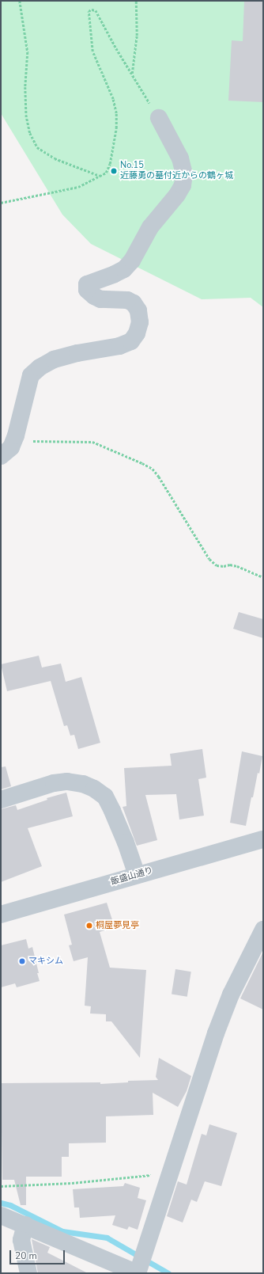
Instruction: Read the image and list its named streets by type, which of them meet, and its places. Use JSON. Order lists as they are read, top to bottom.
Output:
{
  "streets": {
    "street": ["飯盛山通り"]
  },
  "places": ["No.15 近藤勇の墓付近からの鶴ヶ城", "桐屋夢見亭", "マキシム"],
  "scale_bar": "20 m"
}
